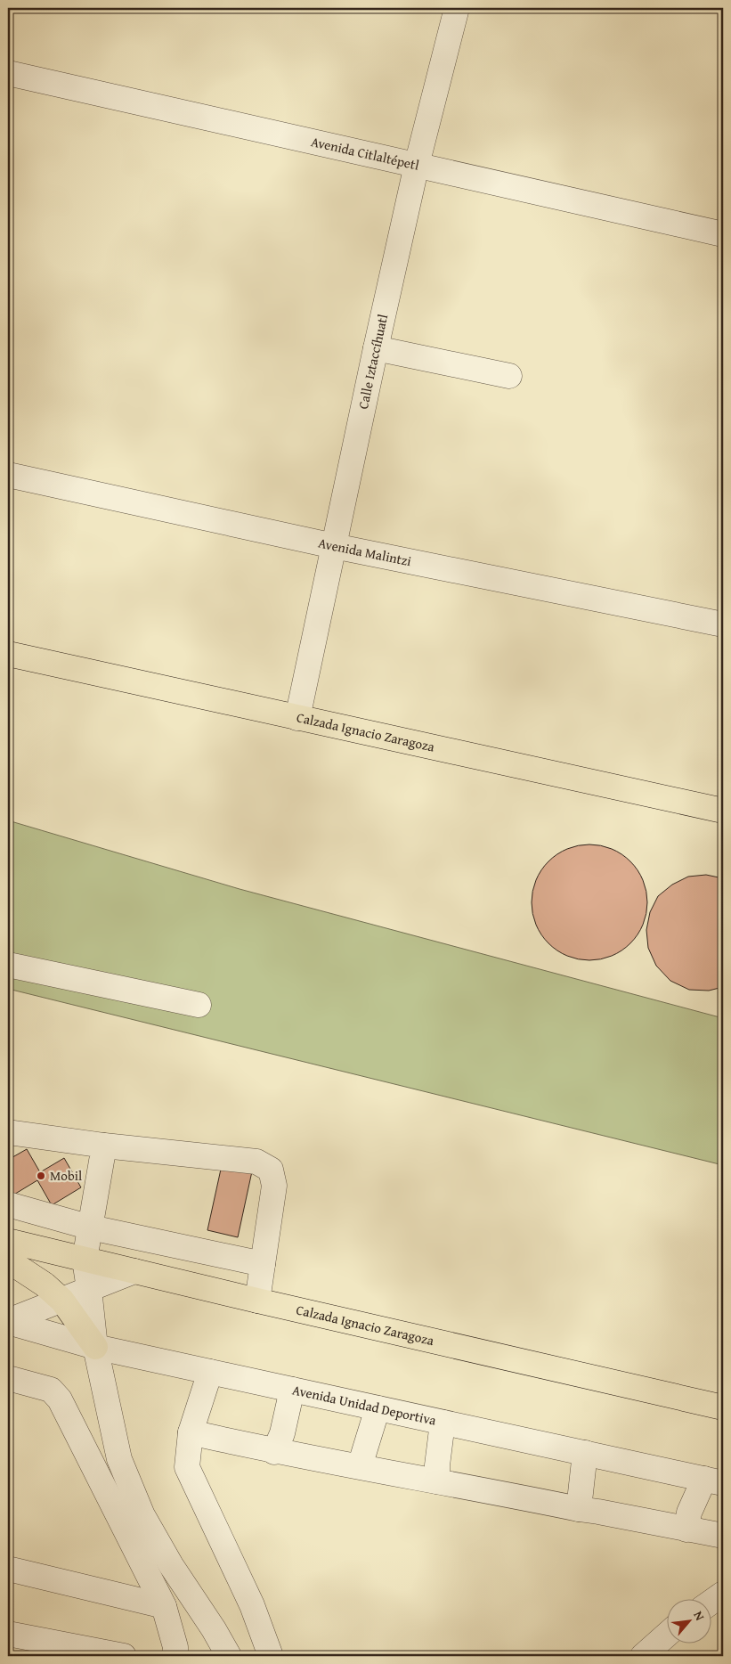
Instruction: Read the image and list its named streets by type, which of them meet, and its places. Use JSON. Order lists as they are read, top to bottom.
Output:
{
  "streets": {
    "main road": ["Calzada Ignacio Zaragoza"],
    "street": [
      "Avenida Citlaltépetl",
      "Calle Iztaccíhuatl",
      "Avenida Malintzi",
      "Avenida Unidad Deportiva"
    ]
  },
  "crossings": [
    ["Avenida Citlaltépetl", "Calle Iztaccíhuatl"],
    ["Calle Iztaccíhuatl", "Avenida Malintzi"],
    ["Calle Iztaccíhuatl", "Calzada Ignacio Zaragoza"],
    ["Calzada Ignacio Zaragoza", "Avenida Unidad Deportiva"]
  ],
  "places": ["Mobil"],
  "north": "top right"
}
